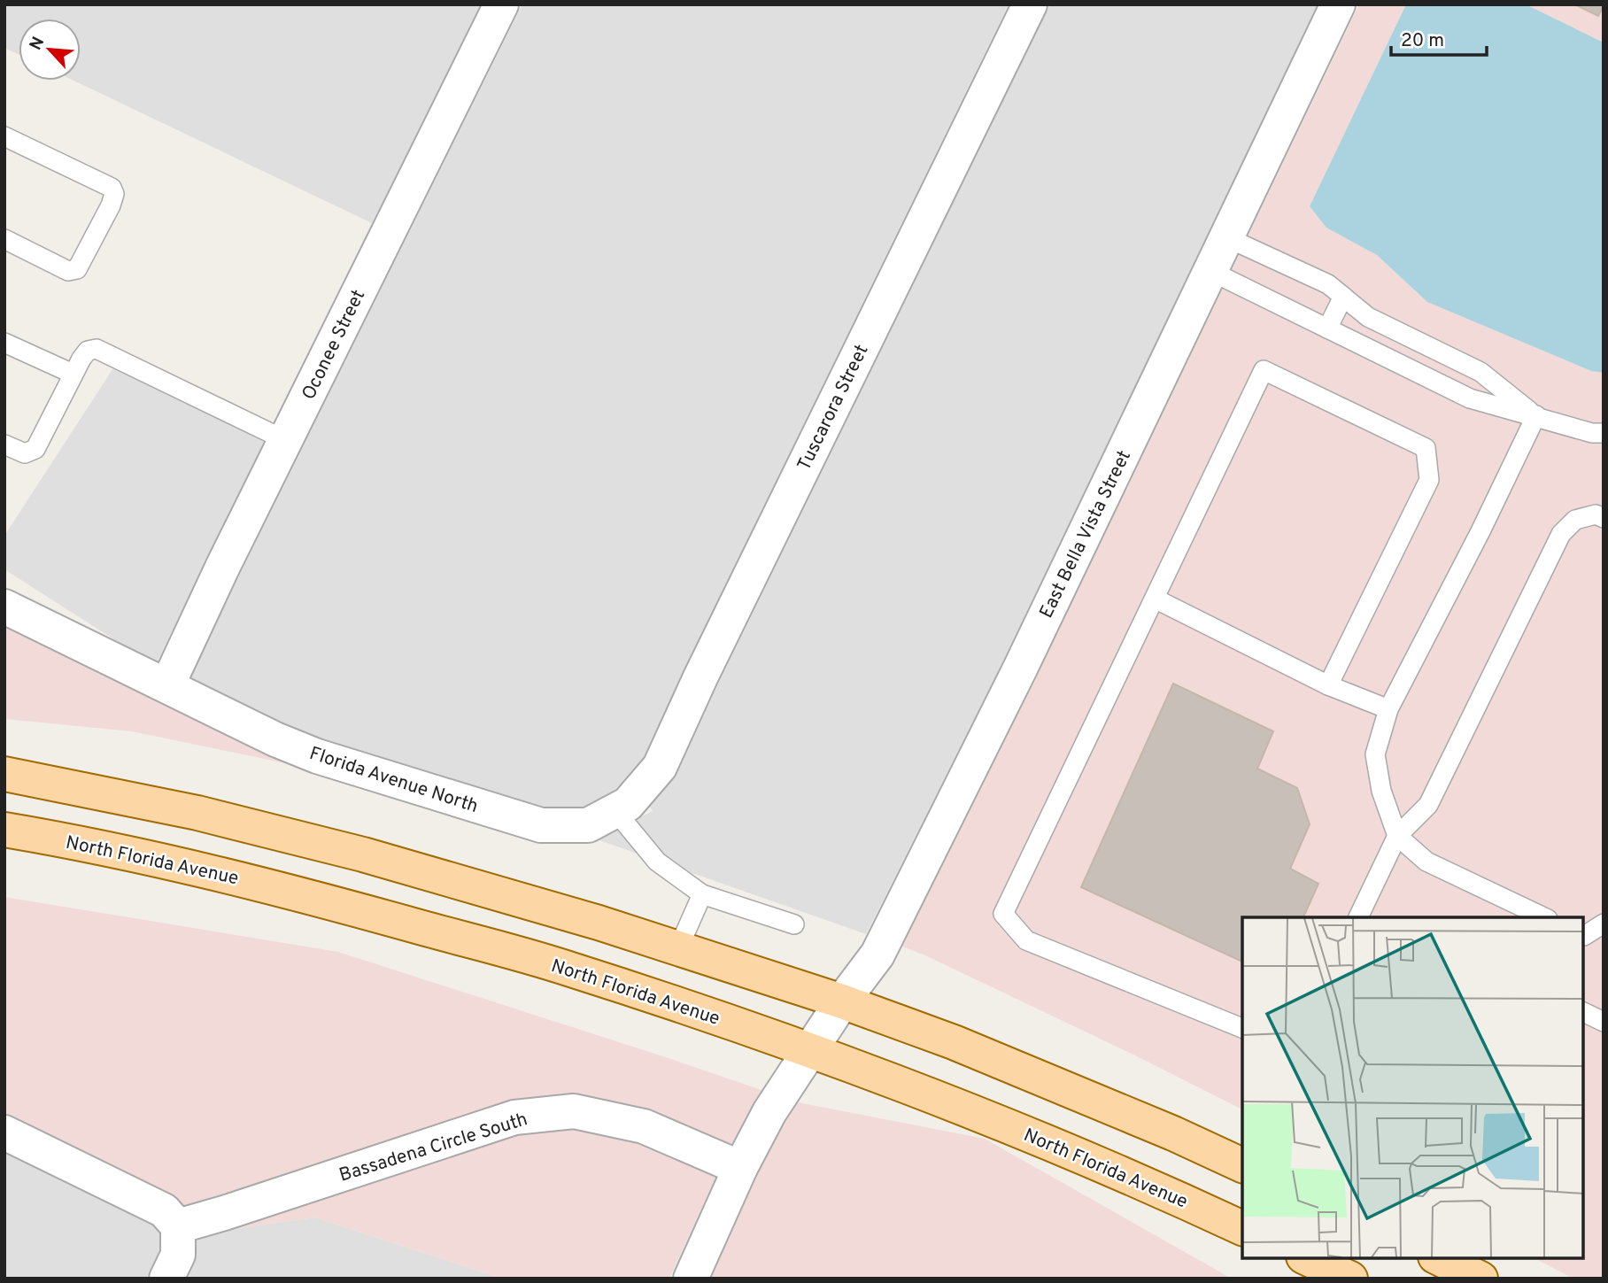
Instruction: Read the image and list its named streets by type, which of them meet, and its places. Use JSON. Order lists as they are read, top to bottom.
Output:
{
  "streets": {
    "main road": ["North Florida Avenue"],
    "street": [
      "Oconee Street",
      "Tuscarora Street",
      "East Bella Vista Street",
      "Florida Avenue North",
      "Bassadena Circle South"
    ]
  },
  "crossings": [
    ["Oconee Street", "Florida Avenue North"],
    ["Tuscarora Street", "Florida Avenue North"],
    ["East Bella Vista Street", "North Florida Avenue"],
    ["East Bella Vista Street", "Bassadena Circle South"]
  ],
  "scale_bar": "20 m",
  "north": "top left"
}
